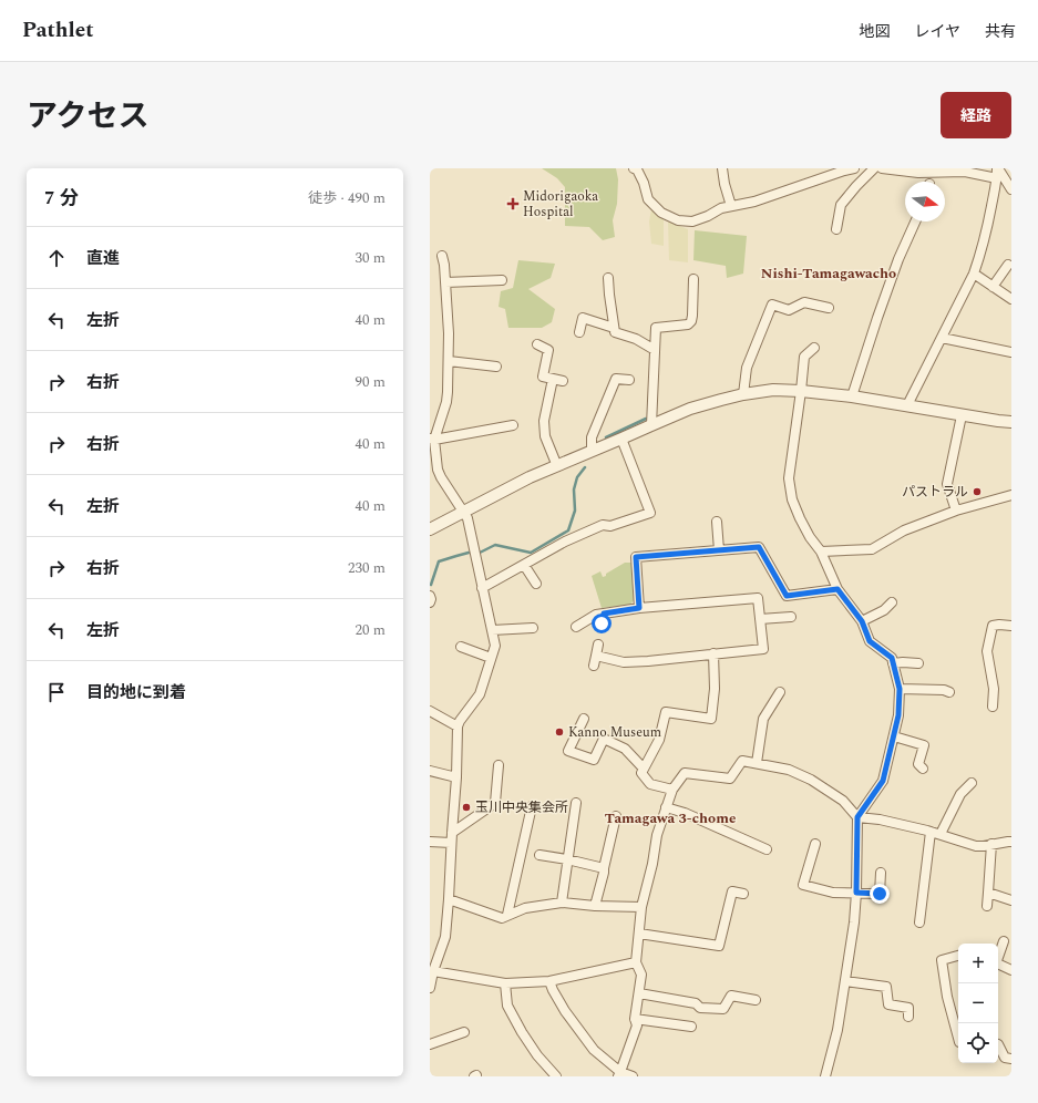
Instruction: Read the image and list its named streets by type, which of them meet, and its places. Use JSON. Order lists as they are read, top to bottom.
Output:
{
  "districts": ["Nishi-Tamagawacho", "Tamagawa 3-chome"],
  "places": {
    "health": ["Midorigaoka Hospital"],
    "other": ["パストラル", "Kanno Museum", "玉川中央集会所"]
  },
  "north": "right",
  "page": {
    "header": "Pathlet",
    "nav": ["地図", "レイヤ", "共有"],
    "title": "アクセス",
    "buttons": "経路",
    "heading": ["7 分", "徒歩 · 490 m"],
    "list": [
      ["直進", "30 m"],
      ["左折", "40 m"],
      ["右折", "90 m"],
      ["右折", "40 m"],
      ["左折", "40 m"],
      ["右折", "230 m"],
      ["左折", "20 m"],
      "目的地に到着"
    ],
    "map_buttons": ["+", "−"]
  }
}
